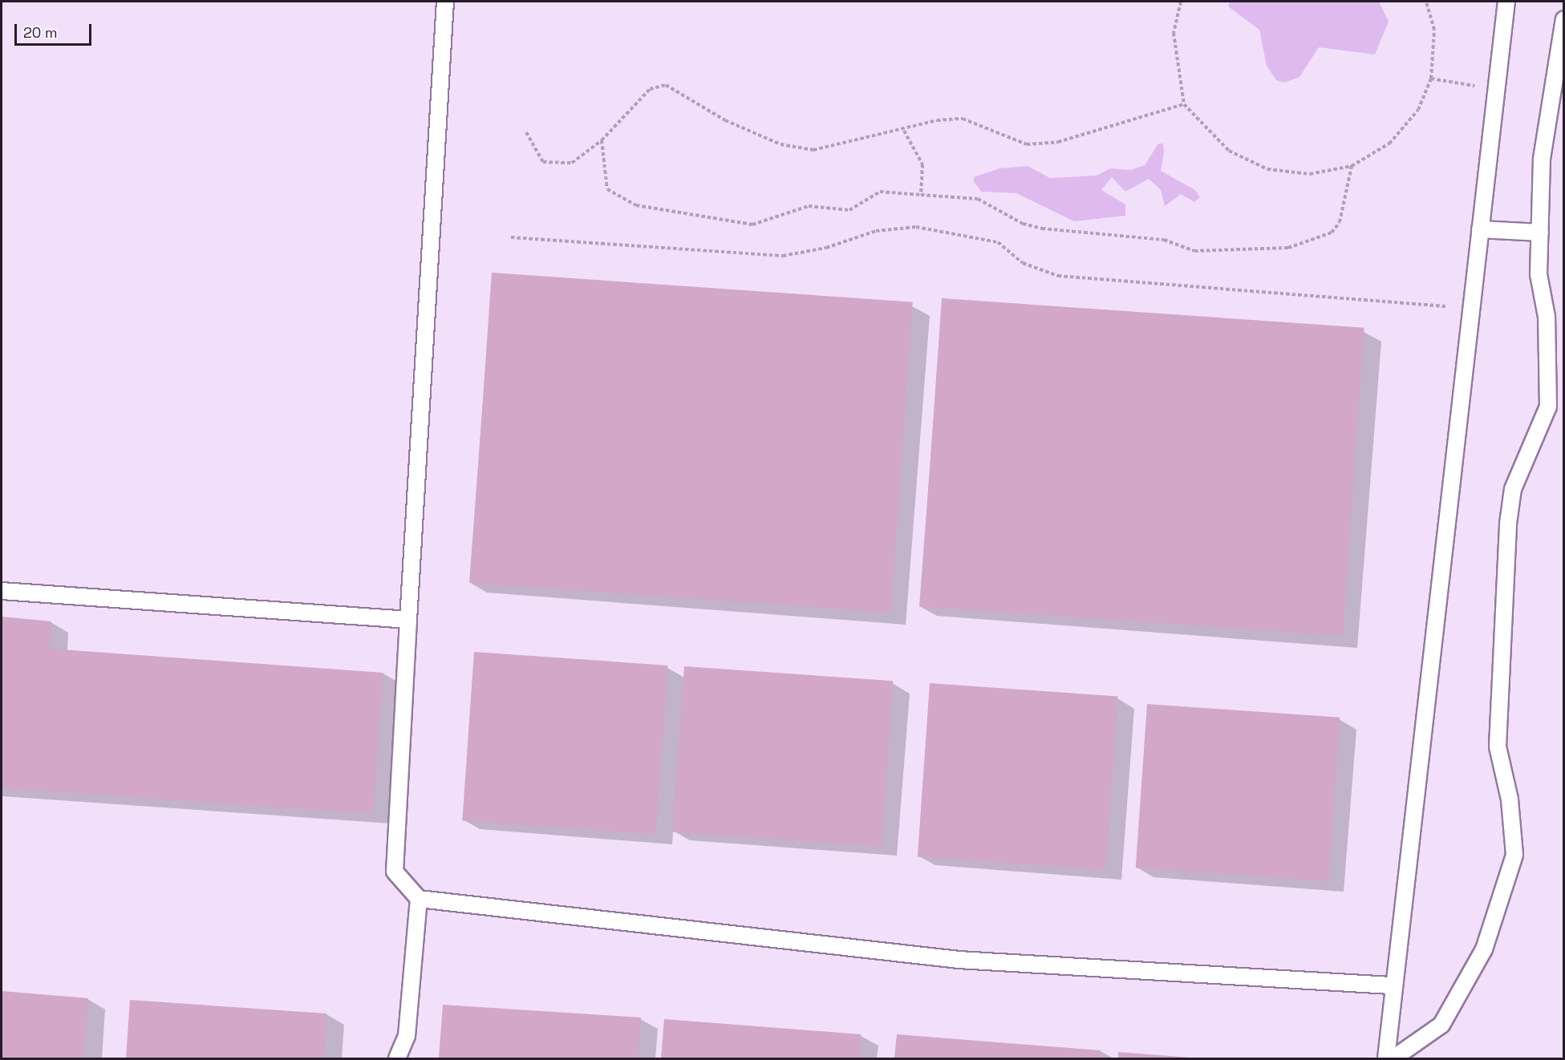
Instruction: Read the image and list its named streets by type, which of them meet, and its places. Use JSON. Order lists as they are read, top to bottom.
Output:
{
  "scale_bar": "20 m"
}
